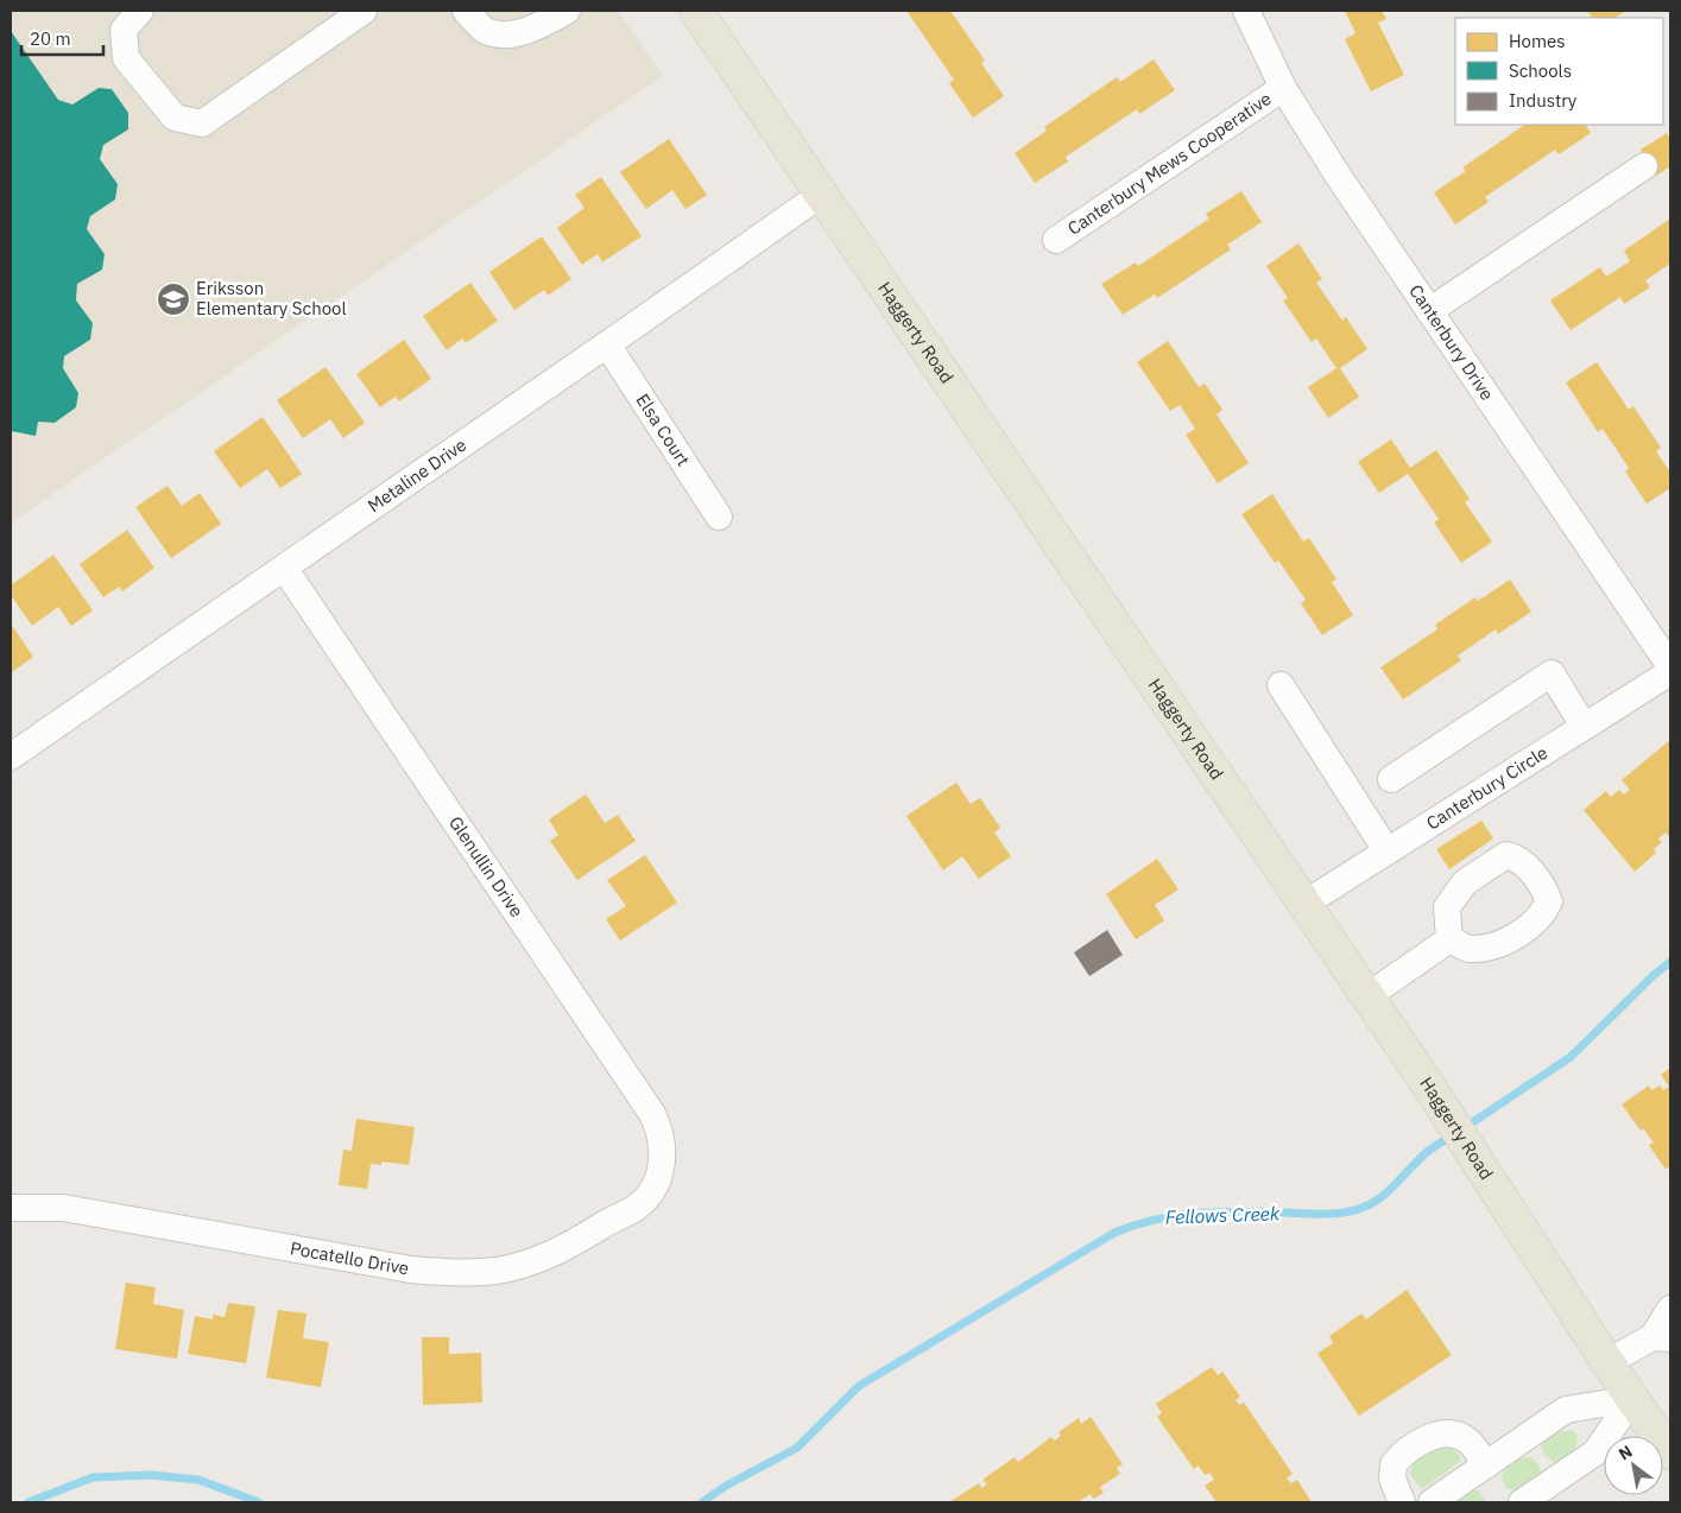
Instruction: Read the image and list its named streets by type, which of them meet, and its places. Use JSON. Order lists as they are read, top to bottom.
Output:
{
  "streets": {
    "main road": ["Haggerty Road"],
    "street": [
      "Canterbury Mews Cooperative",
      "Canterbury Drive",
      "Elsa Court",
      "Metaline Drive",
      "Canterbury Circle",
      "Glenullin Drive",
      "Pocatello Drive"
    ]
  },
  "crossings": [
    ["Canterbury Mews Cooperative", "Canterbury Drive"],
    ["Haggerty Road", "Metaline Drive"],
    ["Haggerty Road", "Canterbury Circle"],
    ["Elsa Court", "Metaline Drive"],
    ["Metaline Drive", "Glenullin Drive"],
    ["Glenullin Drive", "Pocatello Drive"]
  ],
  "water": ["Fellows Creek"],
  "places": {
    "school or university": ["Eriksson Elementary School"]
  },
  "legend": ["Homes", "Schools", "Industry"],
  "scale_bar": "20 m",
  "north": "top left"
}
